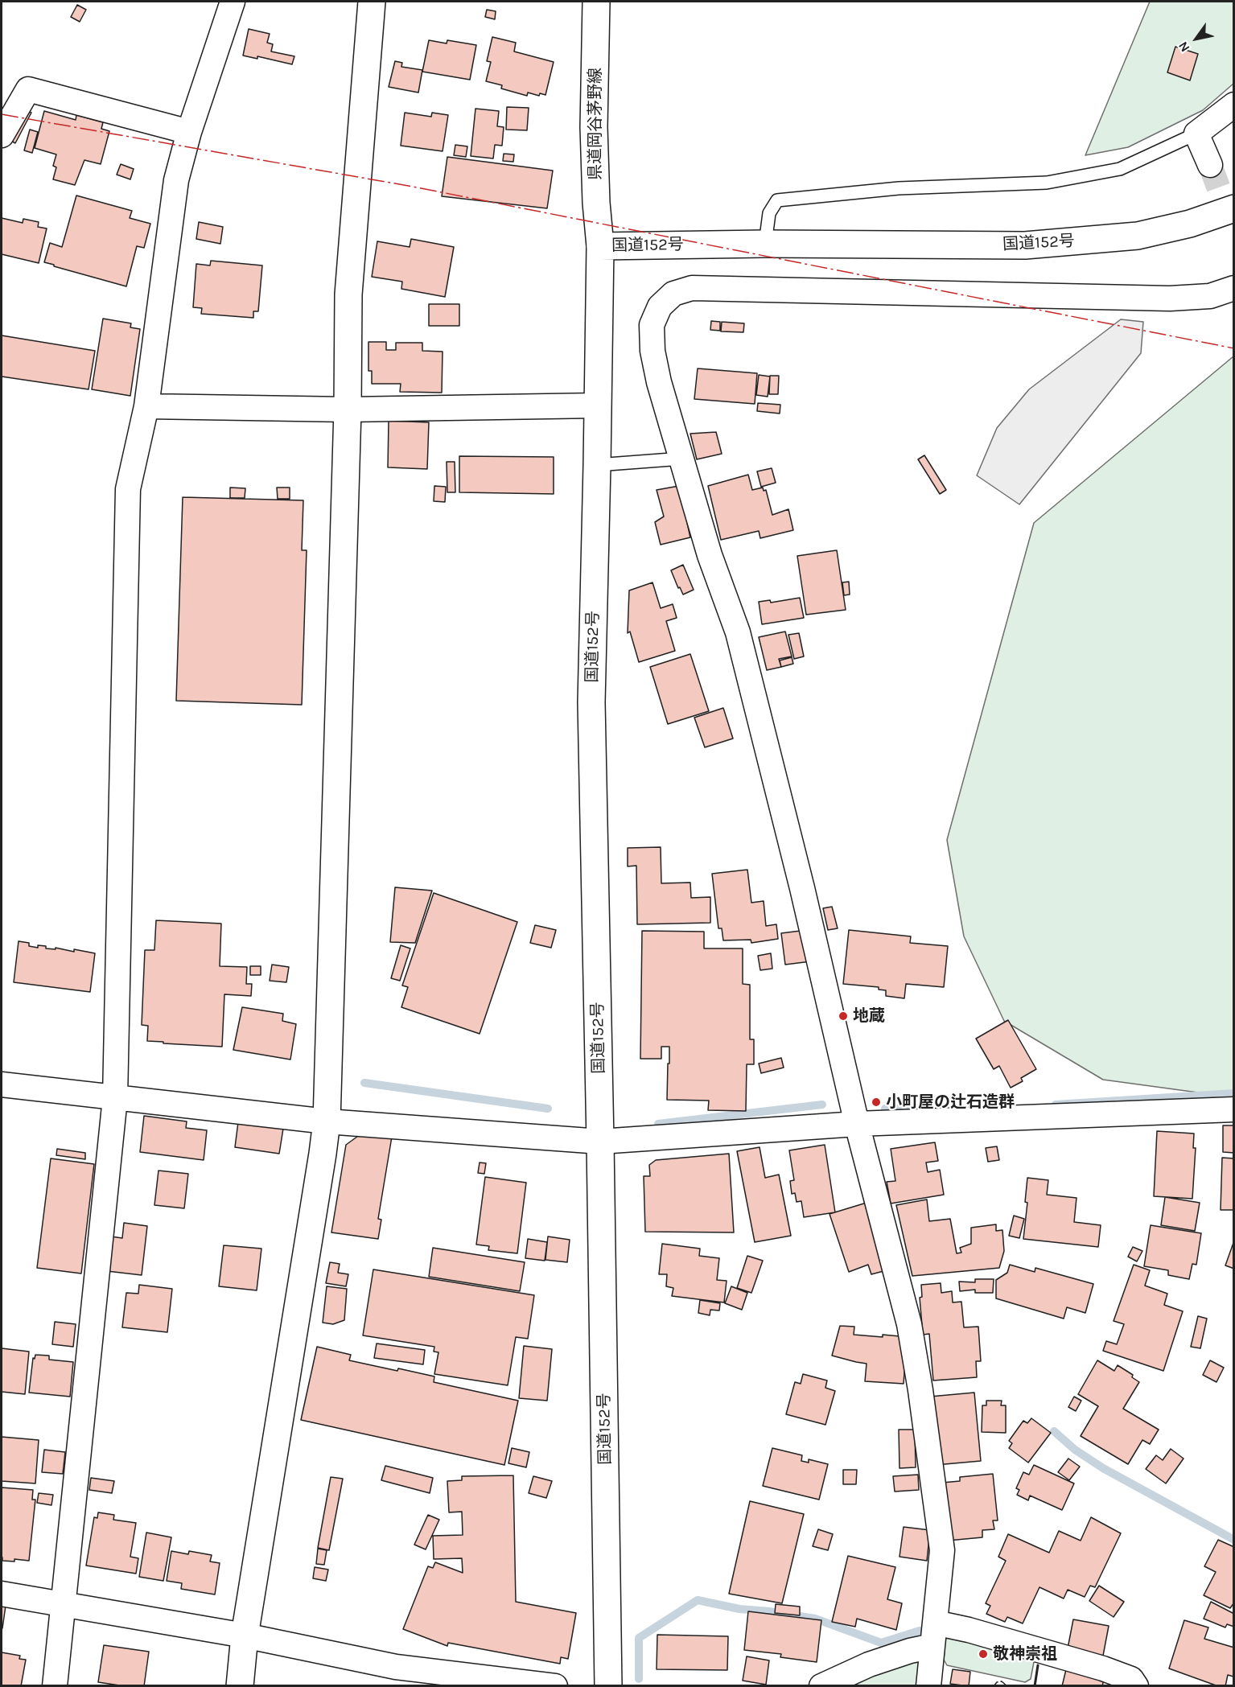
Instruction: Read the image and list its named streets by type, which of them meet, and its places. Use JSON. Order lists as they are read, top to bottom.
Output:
{
  "streets": {
    "main road": ["県道岡谷茅野線", "国道152号"]
  },
  "crossings": [
    ["県道岡谷茅野線", "国道152号"]
  ],
  "places": ["地蔵", "小町屋の辻石造群", "敬神崇祖"],
  "north": "bottom left"
}
